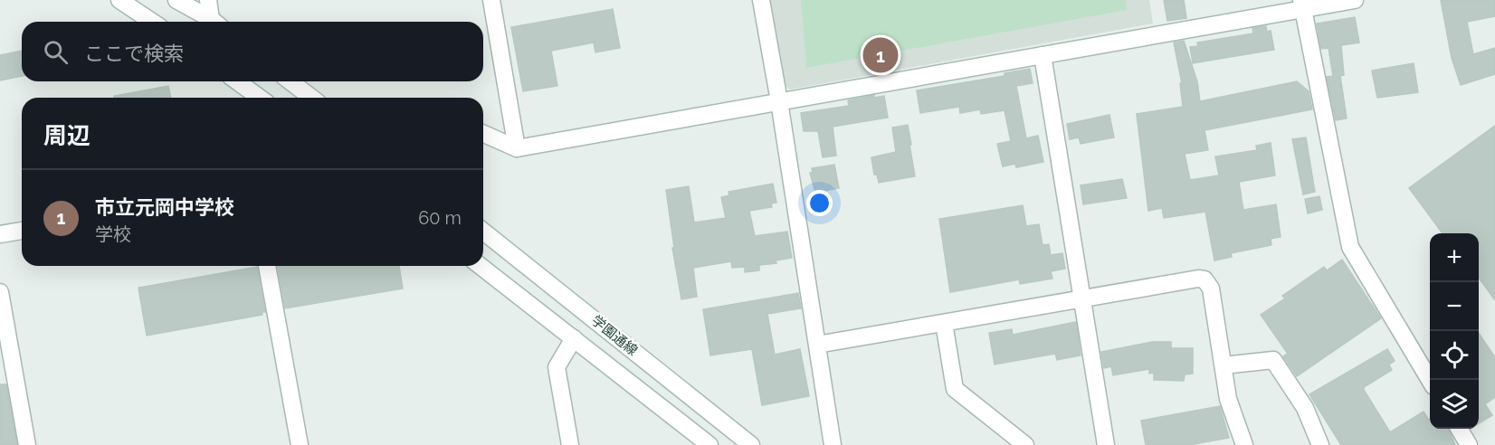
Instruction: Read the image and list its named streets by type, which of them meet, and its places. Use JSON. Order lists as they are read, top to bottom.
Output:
{
  "streets": {
    "street": ["学園通線"]
  },
  "page": {
    "search": "ここで検索",
    "pins": "1",
    "heading": "周辺",
    "list": [
      {
        "mark": "1",
        "name": "市立元岡中学校",
        "note": "学校",
        "value": "60 m"
      }
    ],
    "map_buttons": ["+", "−"]
  }
}
